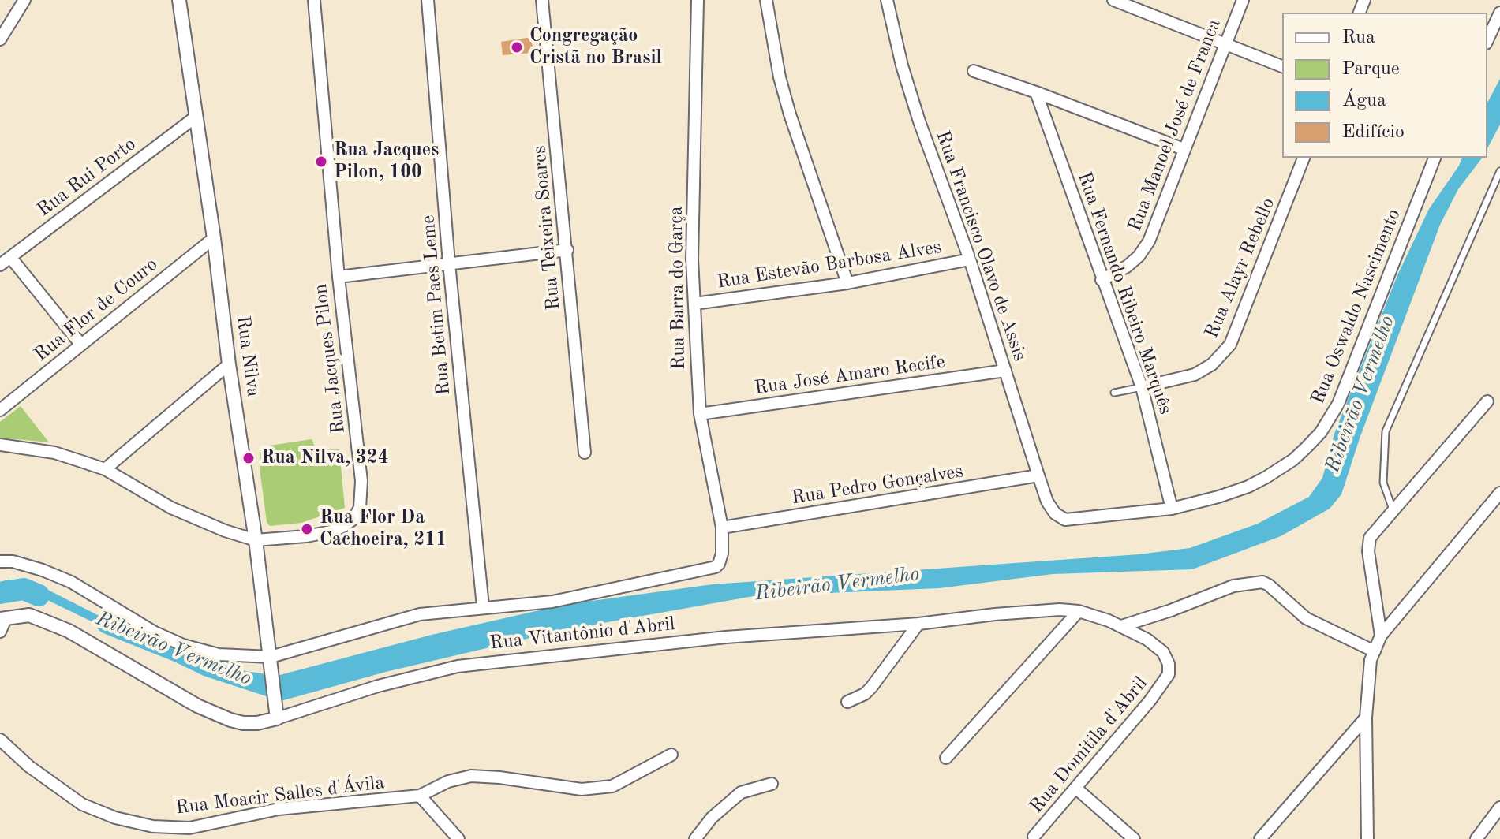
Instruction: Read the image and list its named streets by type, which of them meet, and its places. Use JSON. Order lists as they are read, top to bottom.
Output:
{
  "streets": {
    "street": [
      "Rua Manoel José de Franca",
      "Rua Rui Porto",
      "Rua Teixeira Soares",
      "Rua Francisco Olavo de Assis",
      "Rua Estevão Barbosa Alves",
      "Rua Alayr Rebello",
      "Rua Barra do Garça",
      "Rua Fernando Ribeiro Marquês",
      "Rua Betim Paes Leme",
      "Rua Oswaldo Nascimento",
      "Rua Flor de Couro",
      "Rua Nilva",
      "Rua Jacques Pilon",
      "Rua José Amaro Recife",
      "Rua Pedro Gonçalves",
      "Rua Vitantônio d'Abril",
      "Rua Domitila d'Abril",
      "Rua Moacir Salles d'Ávila"
    ]
  },
  "crossings": [
    ["Rua Manoel José de Franca", "Rua Fernando Ribeiro Marquês"],
    ["Rua Rui Porto", "Rua Nilva"],
    ["Rua Francisco Olavo de Assis", "Rua Estevão Barbosa Alves"],
    ["Rua Francisco Olavo de Assis", "Rua Oswaldo Nascimento"],
    ["Rua Francisco Olavo de Assis", "Rua José Amaro Recife"],
    ["Rua Francisco Olavo de Assis", "Rua Pedro Gonçalves"],
    ["Rua Estevão Barbosa Alves", "Rua Barra do Garça"],
    ["Rua Alayr Rebello", "Rua Fernando Ribeiro Marquês"],
    ["Rua Barra do Garça", "Rua Betim Paes Leme"],
    ["Rua Barra do Garça", "Rua José Amaro Recife"],
    ["Rua Barra do Garça", "Rua Pedro Gonçalves"],
    ["Rua Fernando Ribeiro Marquês", "Rua Oswaldo Nascimento"],
    ["Rua Flor de Couro", "Rua Nilva"],
    ["Rua Nilva", "Rua Jacques Pilon"],
    ["Rua Nilva", "Rua Vitantônio d'Abril"],
    ["Rua Vitantônio d'Abril", "Rua Domitila d'Abril"]
  ],
  "water": ["Ribeirão Vermelho"],
  "places": [
    "Congregação Cristã no Brasil",
    "Rua Jacques Pilon, 100",
    "Rua Nilva, 324",
    "Rua Flor Da Cachoeira, 211"
  ],
  "legend": [
    "Rua",
    "Parque",
    "Água",
    "Edifício"
  ]
}
